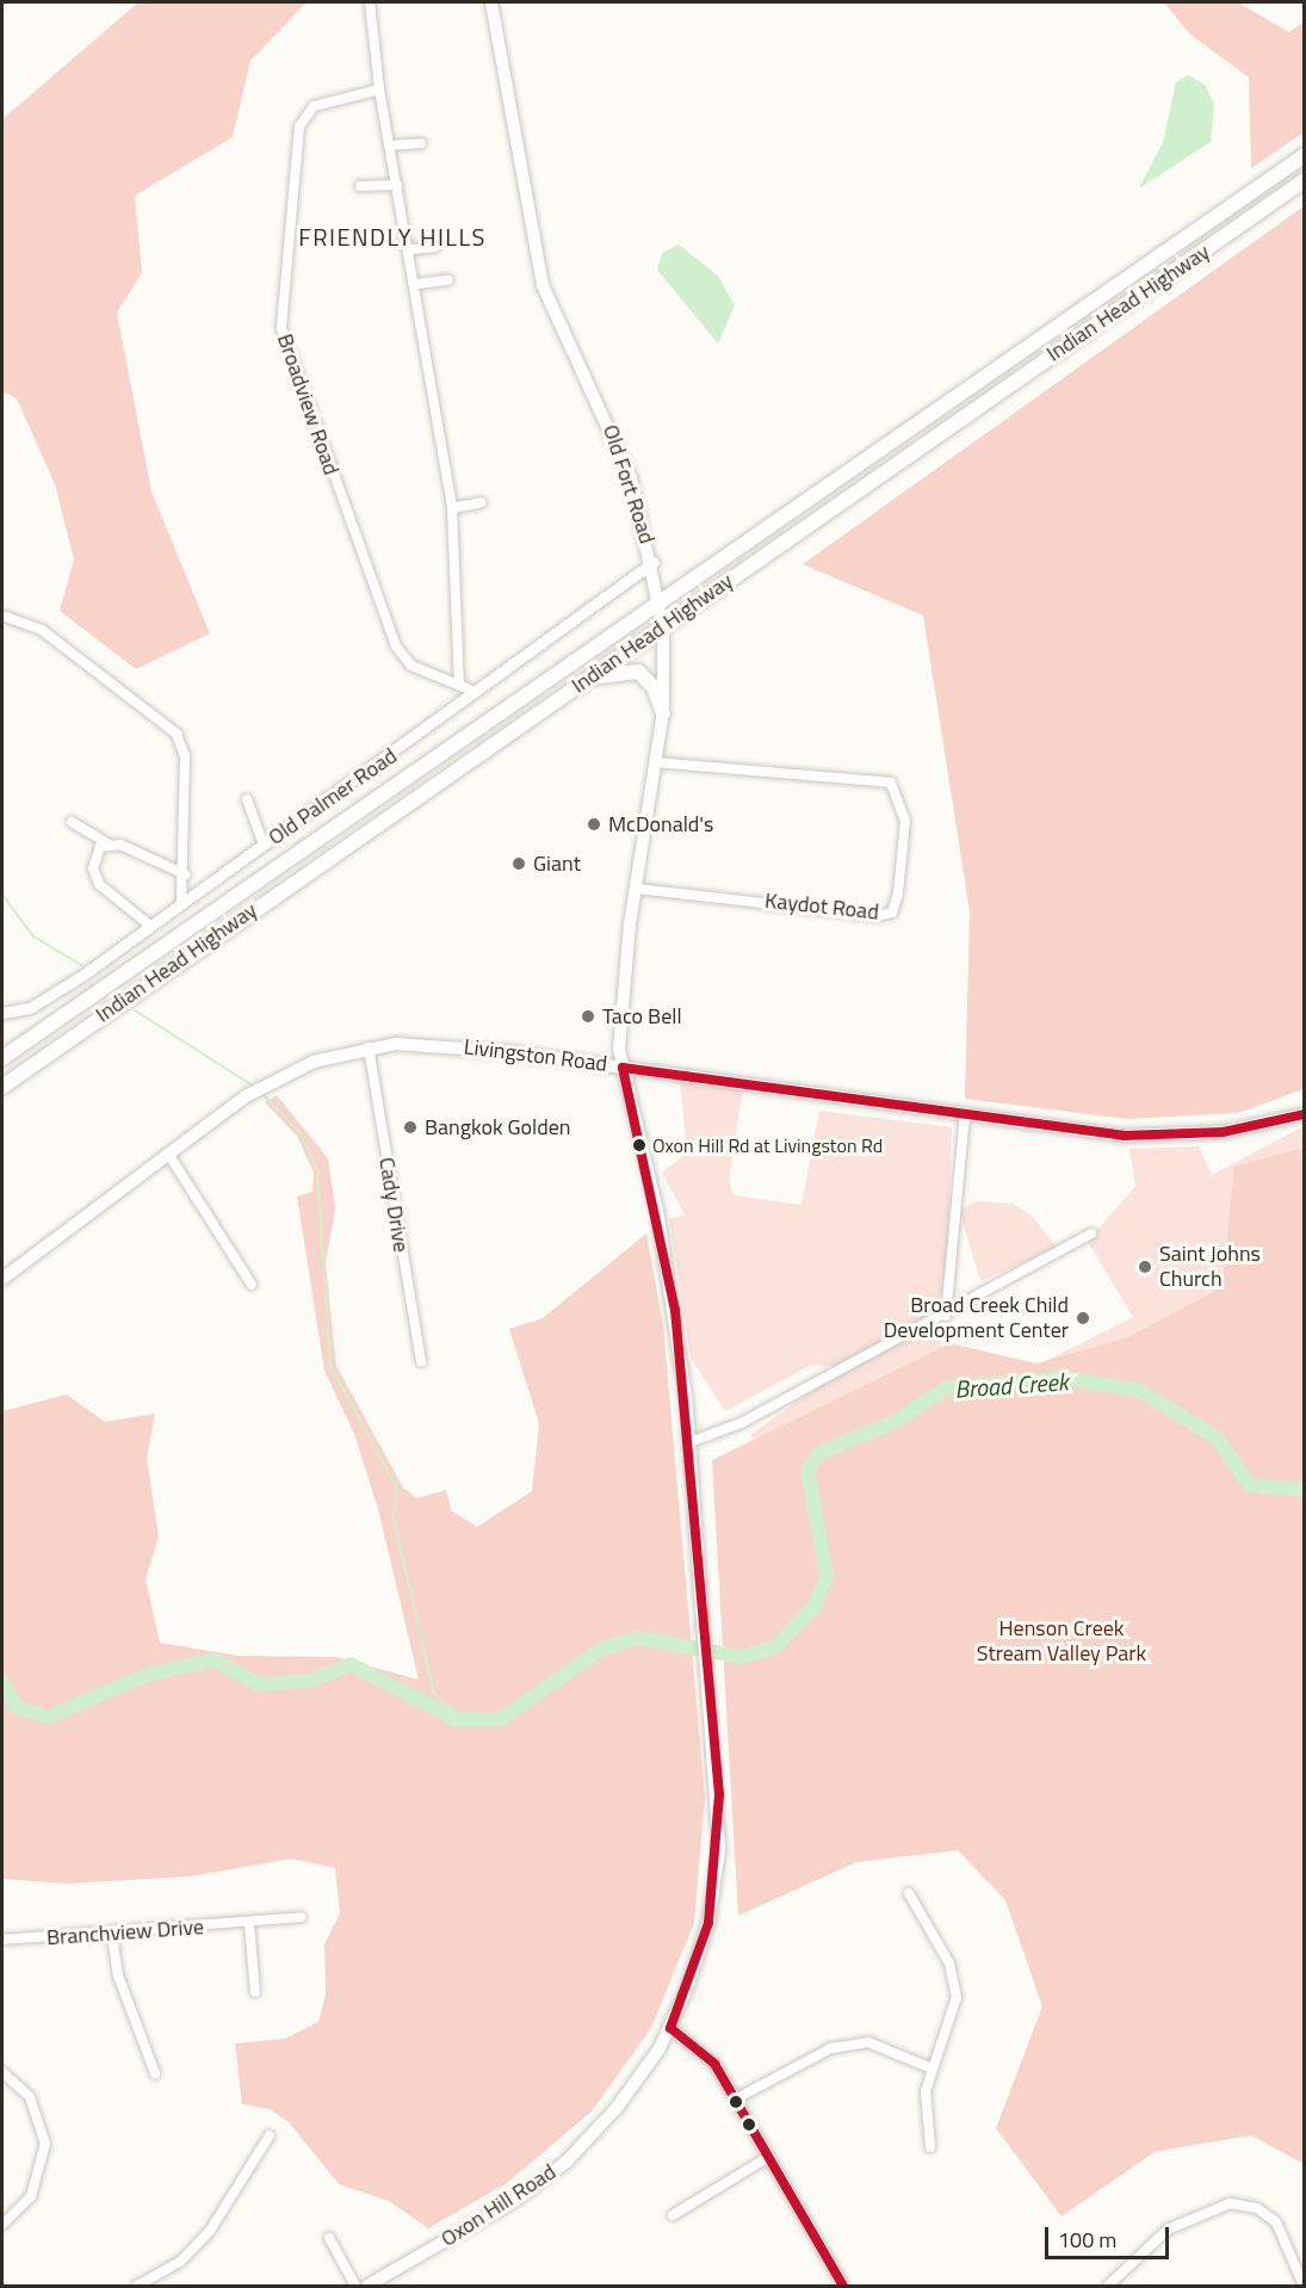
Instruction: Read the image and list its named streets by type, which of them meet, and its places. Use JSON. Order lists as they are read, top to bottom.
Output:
{
  "streets": {
    "highway": ["Indian Head Highway"],
    "main road": ["Old Fort Road", "Livingston Road", "Oxon Hill Road"],
    "street": [
      "Broadview Road",
      "Old Palmer Road",
      "Kaydot Road",
      "Cady Drive",
      "Branchview Drive"
    ]
  },
  "crossings": [
    ["Indian Head Highway", "Old Fort Road"],
    ["Broadview Road", "Old Palmer Road"],
    ["Old Fort Road", "Old Palmer Road"],
    ["Old Fort Road", "Kaydot Road"],
    ["Old Fort Road", "Livingston Road"],
    ["Old Fort Road", "Oxon Hill Road"],
    ["Livingston Road", "Cady Drive"],
    ["Livingston Road", "Oxon Hill Road"]
  ],
  "districts": ["FRIENDLY HILLS"],
  "water": ["Broad Creek"],
  "parks": ["Henson Creek Stream Valley Park"],
  "places": [
    "McDonald's",
    "Giant",
    "Taco Bell",
    "Bangkok Golden",
    "Oxon Hill Rd at Livingston Rd",
    "Saint Johns Church",
    "Broad Creek Child Development Center"
  ],
  "scale_bar": "100 m"
}
